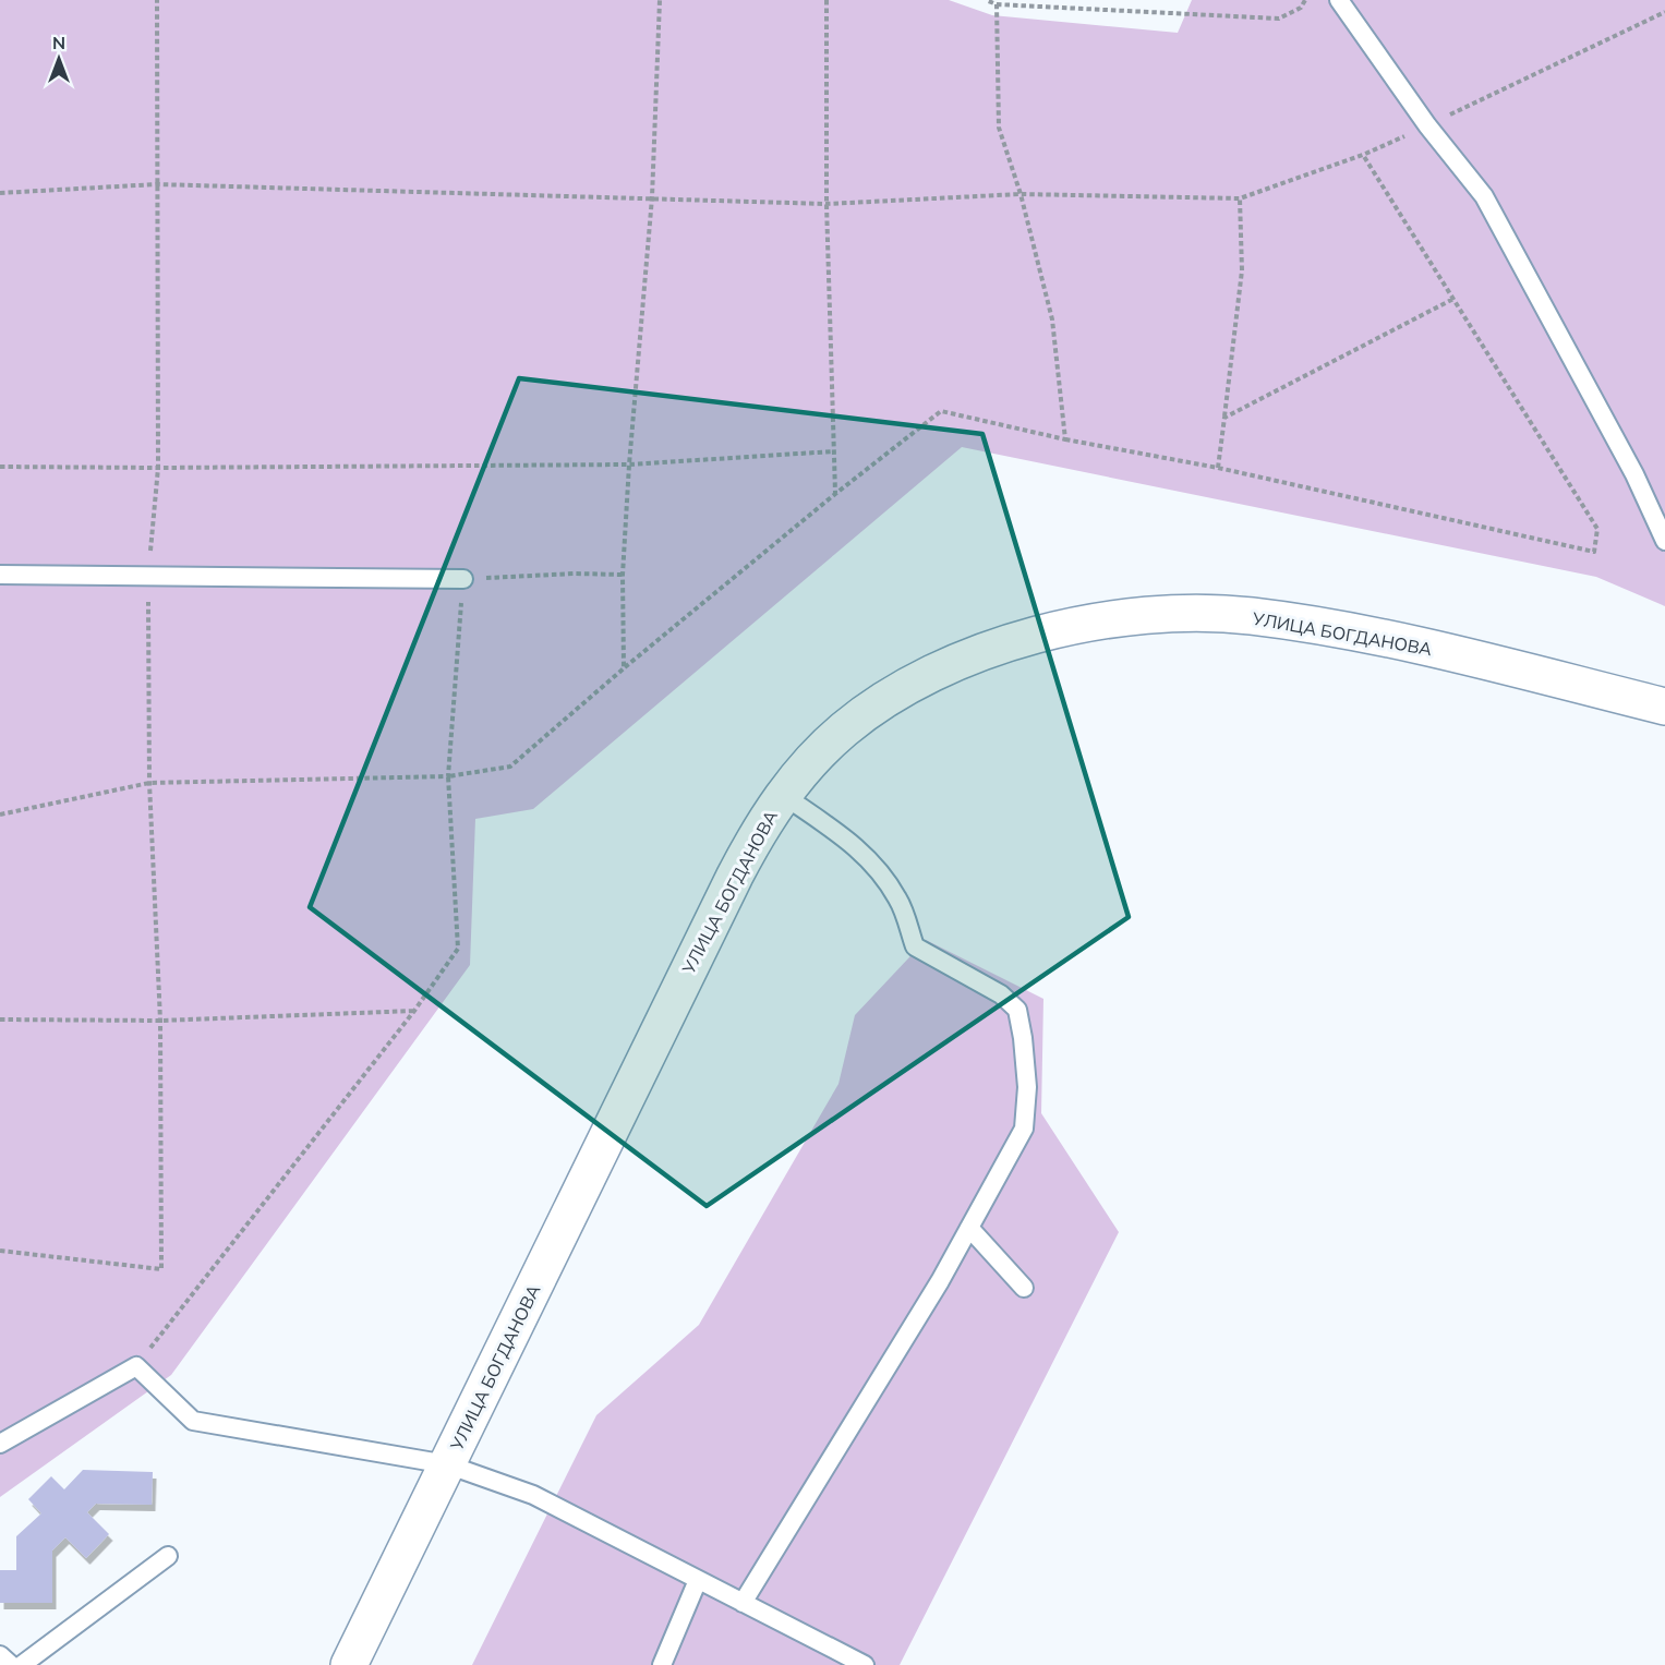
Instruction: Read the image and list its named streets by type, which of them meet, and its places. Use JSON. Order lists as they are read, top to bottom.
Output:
{
  "streets": {
    "main road": ["УЛИЦА БОГДАНОВА"]
  },
  "north": "top"
}
